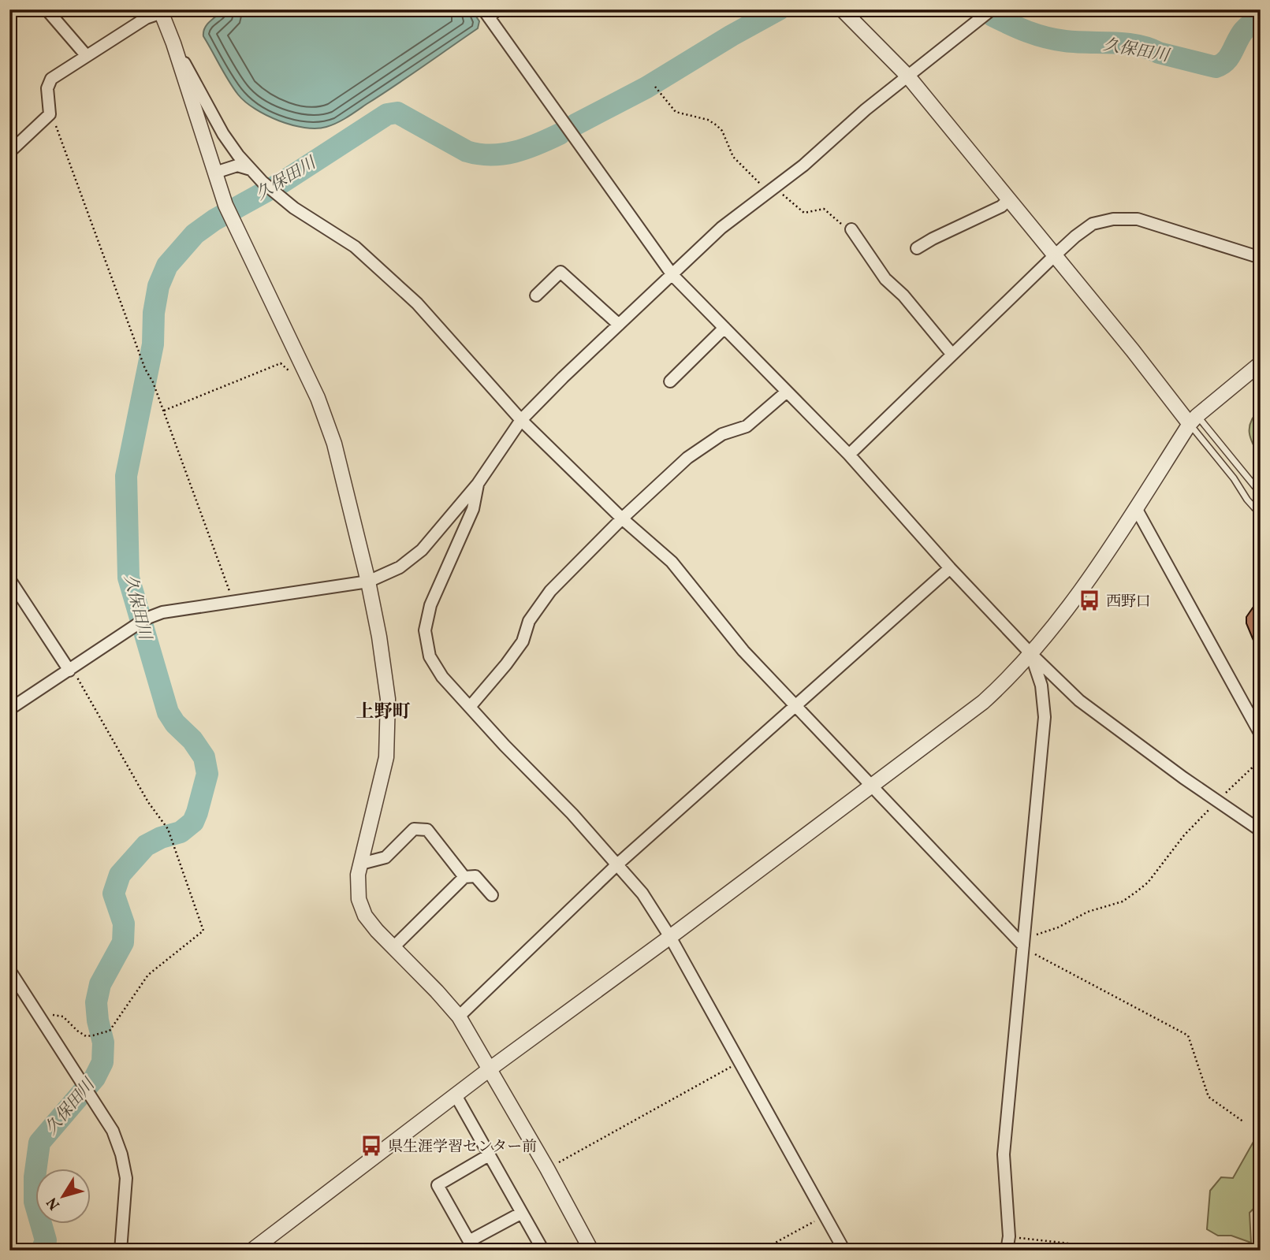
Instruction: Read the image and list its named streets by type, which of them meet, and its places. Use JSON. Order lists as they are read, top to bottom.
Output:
{
  "districts": ["上野町"],
  "water": ["久保田川"],
  "places": {
    "bus stop": ["西野口", "県生涯学習センター前"]
  },
  "north": "bottom left"
}
